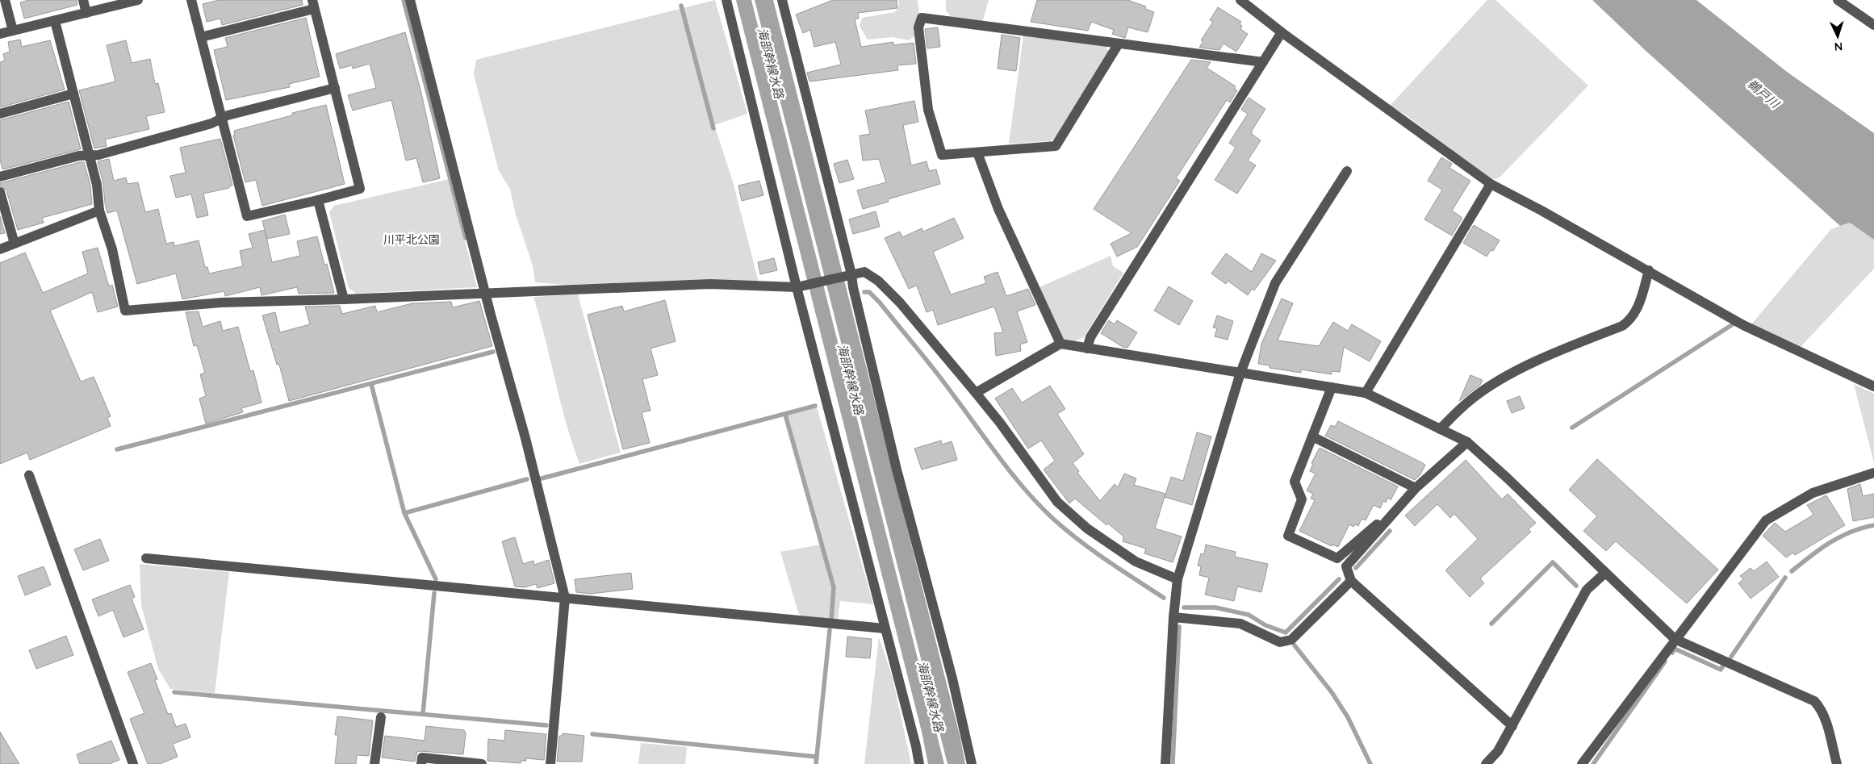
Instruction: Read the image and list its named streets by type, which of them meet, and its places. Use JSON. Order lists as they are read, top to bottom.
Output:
{
  "water": ["海部幹線水路", "鵜戸川"],
  "parks": ["川平北公園"],
  "north": "bottom"
}
